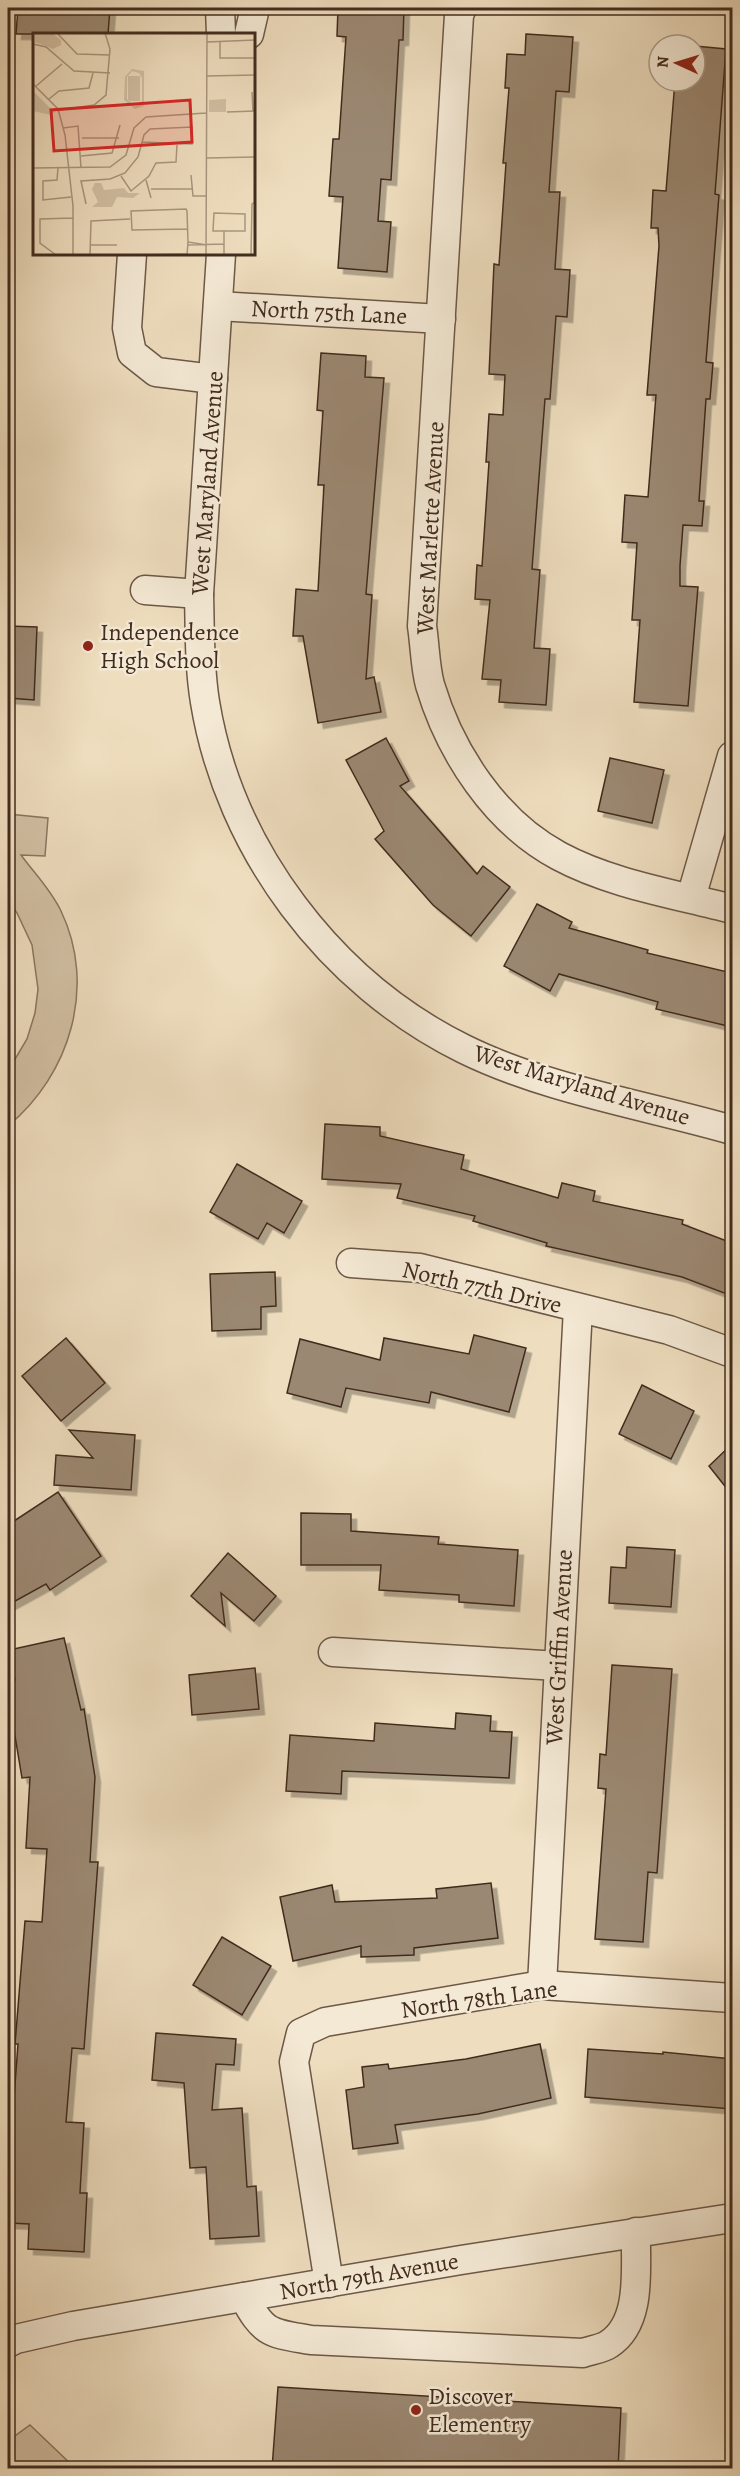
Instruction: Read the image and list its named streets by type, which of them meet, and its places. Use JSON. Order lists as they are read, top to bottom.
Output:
{
  "streets": {
    "street": [
      "North 75th Lane",
      "West Maryland Avenue",
      "West Marlette Avenue",
      "North 77th Drive",
      "West Griffin Avenue",
      "North 78th Lane",
      "North 79th Avenue"
    ]
  },
  "crossings": [
    ["North 75th Lane", "West Maryland Avenue"],
    ["North 75th Lane", "West Marlette Avenue"],
    ["North 77th Drive", "West Griffin Avenue"],
    ["West Griffin Avenue", "North 78th Lane"],
    ["North 78th Lane", "North 79th Avenue"]
  ],
  "places": ["Independence High School", "Discover Elementry"],
  "north": "left"
}
